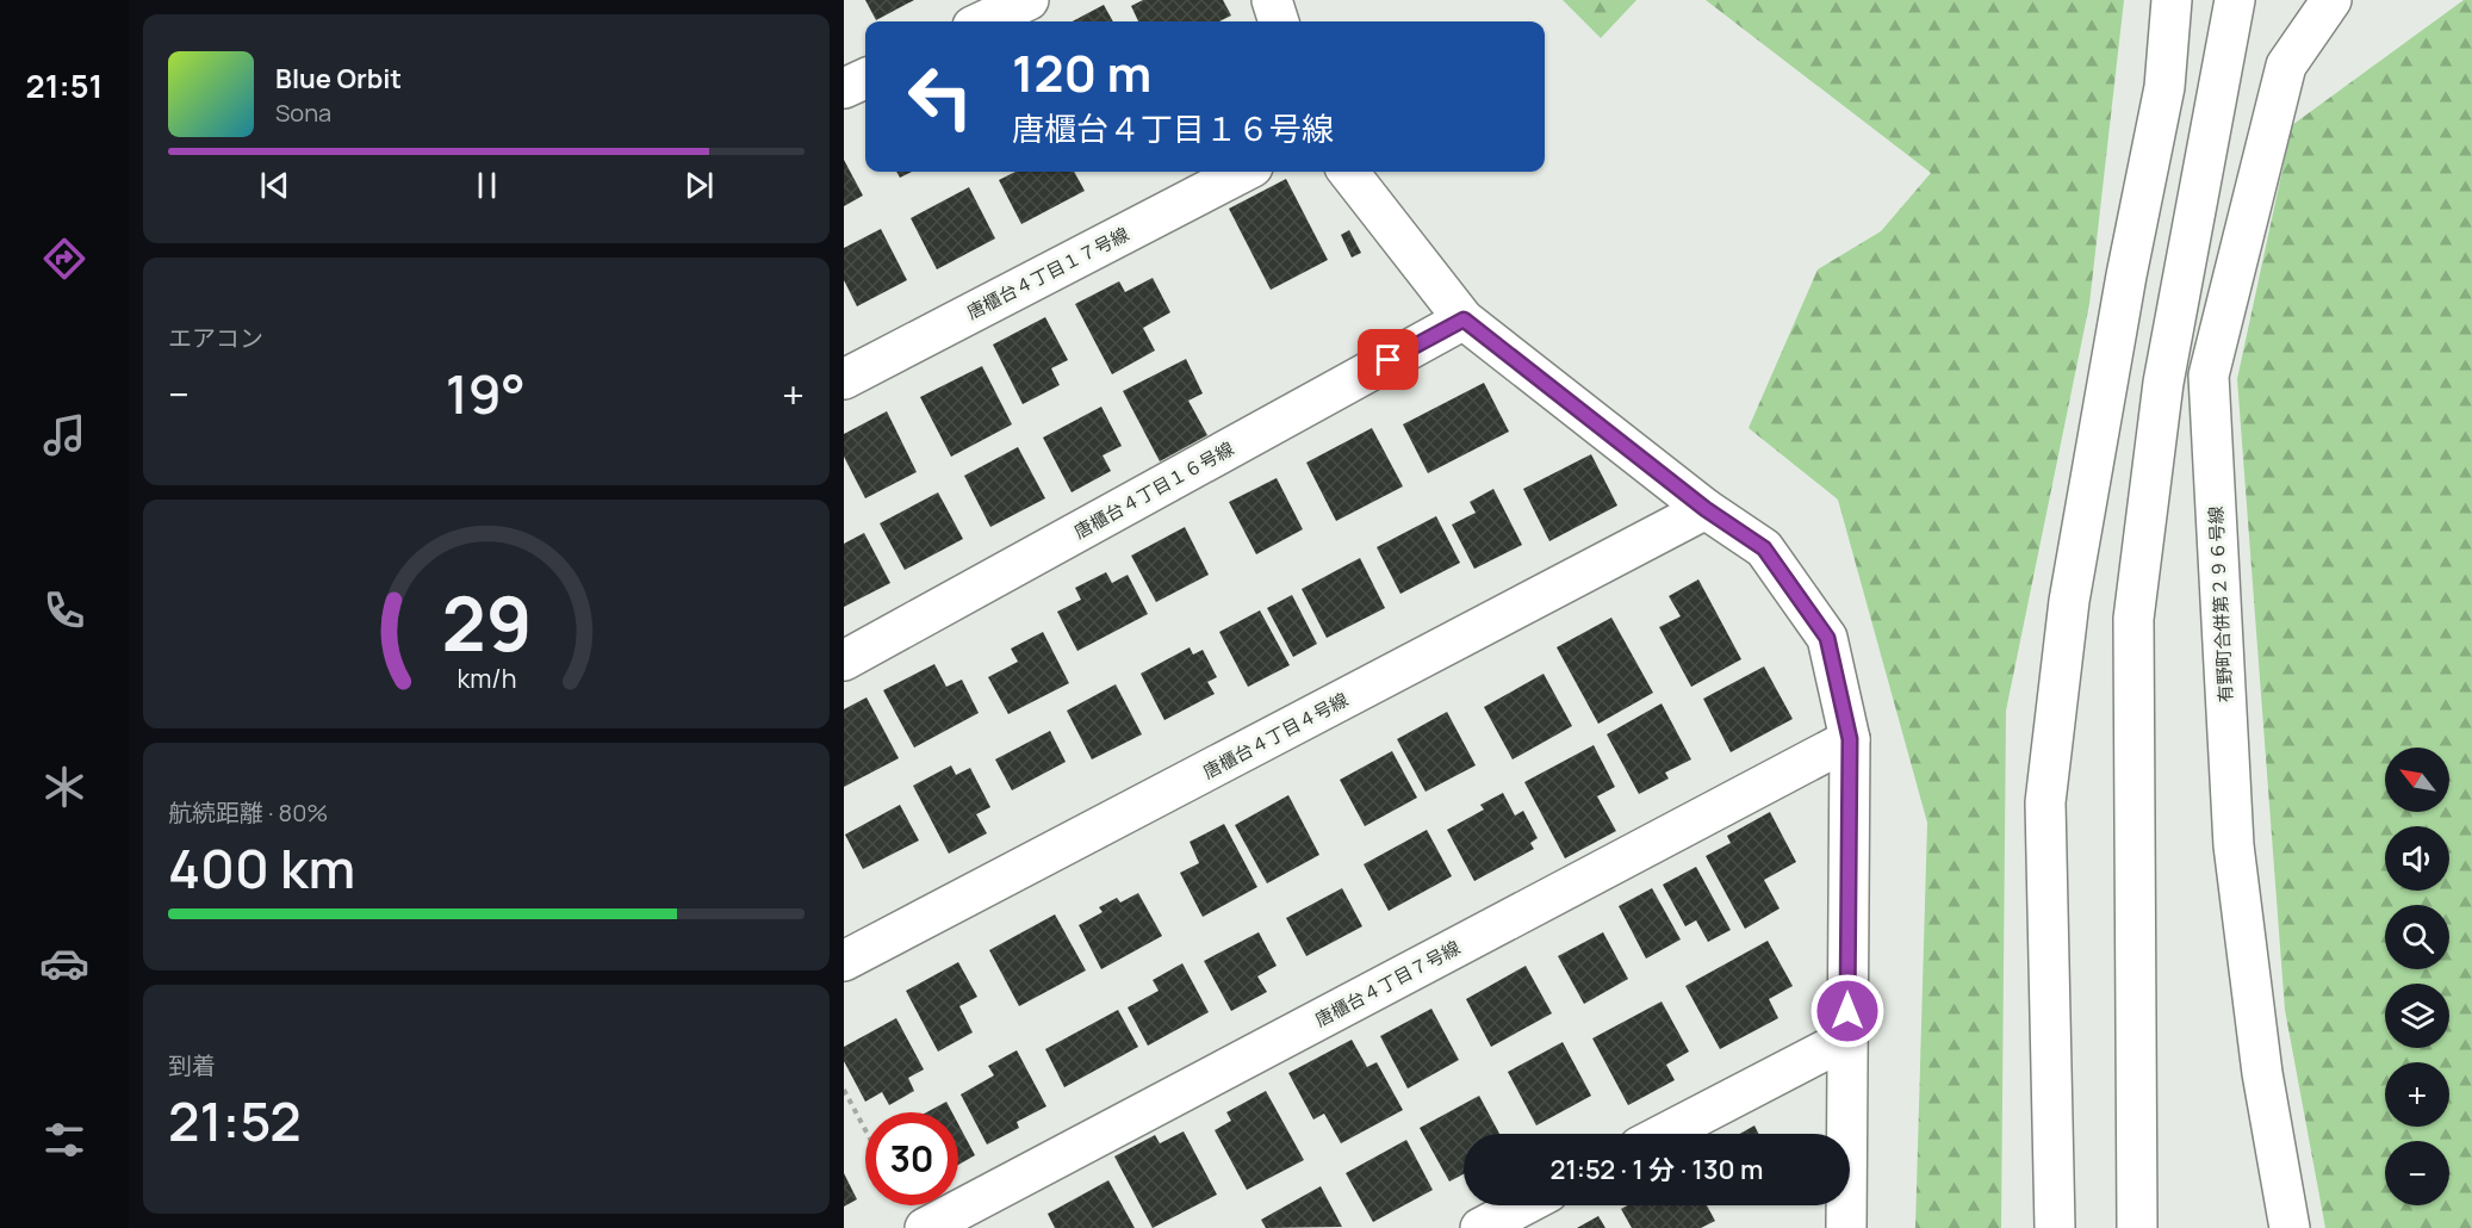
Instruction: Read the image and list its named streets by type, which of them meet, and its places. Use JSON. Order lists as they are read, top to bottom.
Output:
{
  "streets": {
    "main road": [
      "唐櫃台４丁目１７号線",
      "唐櫃台４丁目１６号線",
      "有野町合併第２９６号線",
      "唐櫃台４丁目４号線",
      "唐櫃台４丁目７号線"
    ]
  },
  "north": "top left",
  "page": {
    "tabs": "21:51",
    "turn": ["120 m", "唐櫃台４丁目１６号線"],
    "song": ["Blue Orbit", "Sona"],
    "tile": [
      "エアコン",
      ["航続距離 · 80%", "400 km"],
      ["到着", "21:52"]
    ],
    "heat": ["−", "19°", "+"],
    "map_buttons": ["+", "−"],
    "limit": "30",
    "trip": "21:52 · 1 分 · 130 m",
    "gauge": ["29", "km/h"]
  }
}
